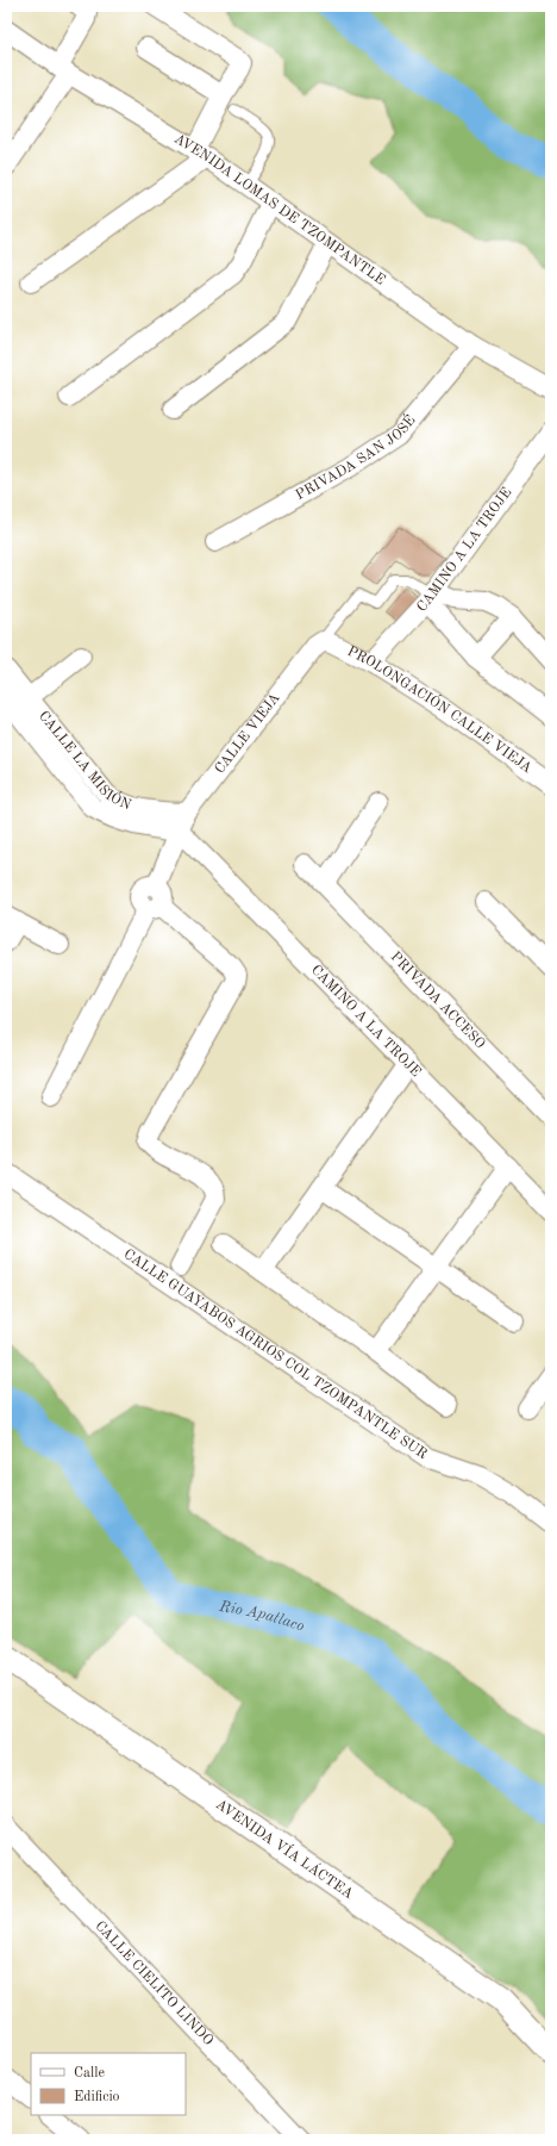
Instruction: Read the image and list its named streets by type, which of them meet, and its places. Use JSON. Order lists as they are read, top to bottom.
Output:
{
  "streets": {
    "street": [
      "AVENIDA LOMAS DE TZOMPANTLE",
      "PRIVADA SAN JOSÉ",
      "CAMINO A LA TROJE",
      "PROLONGACIÓN CALLE VIEJA",
      "CALLE VIEJA",
      "CALLE LA MISIÓN",
      "PRIVADA ACCESO",
      "CALLE GUAYABOS AGRIOS COL TZOMPANTLE SUR",
      "AVENIDA VÍA LÁCTEA",
      "CALLE CIELITO LINDO"
    ]
  },
  "crossings": [
    ["AVENIDA LOMAS DE TZOMPANTLE", "PRIVADA SAN JOSÉ"],
    ["CAMINO A LA TROJE", "PROLONGACIÓN CALLE VIEJA"],
    ["CAMINO A LA TROJE", "CALLE VIEJA"],
    ["CAMINO A LA TROJE", "CALLE LA MISIÓN"],
    ["PROLONGACIÓN CALLE VIEJA", "CALLE VIEJA"],
    ["CALLE VIEJA", "CALLE LA MISIÓN"]
  ],
  "water": ["Rio Apatlaco"],
  "legend": ["Calle", "Edificio"]
}
